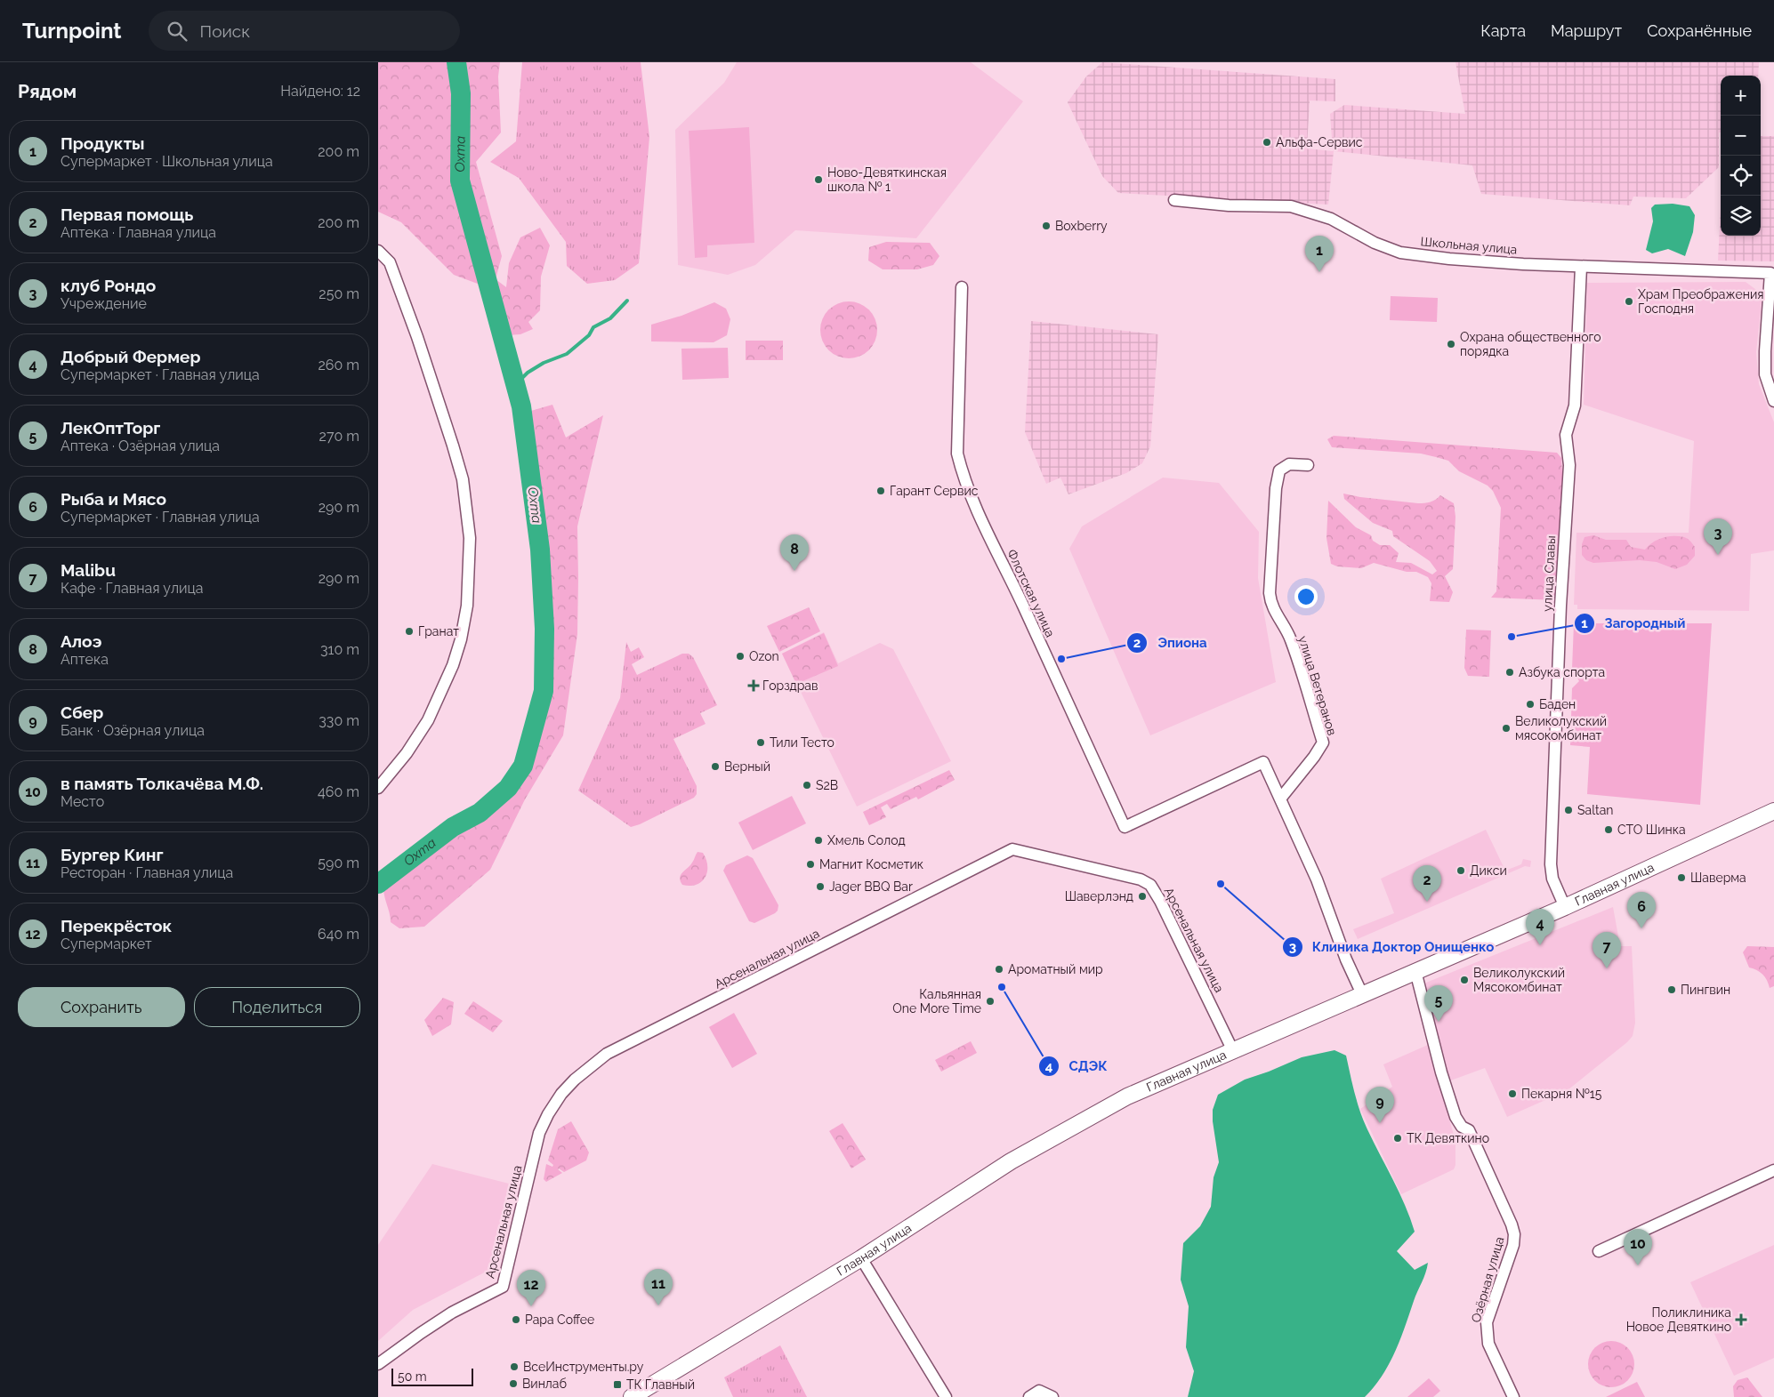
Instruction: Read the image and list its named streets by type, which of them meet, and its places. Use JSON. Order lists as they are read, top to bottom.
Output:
{
  "streets": {
    "main road": ["Главная улица"],
    "street": [
      "Школьная улица",
      "улица Славы",
      "Флотская улица",
      "улица Ветеранов",
      "Арсенальная улица",
      "Озёрная улица"
    ]
  },
  "crossings": [
    ["Школьная улица", "улица Славы"],
    ["улица Славы", "Главная улица"],
    ["Флотская улица", "улица Ветеранов"],
    ["Главная улица", "Арсенальная улица"],
    ["Главная улица", "Озёрная улица"]
  ],
  "water": ["Охта"],
  "places": {
    "other": [
      "Альфа-Сервис",
      "Ново-Девяткинская школа № 1",
      "Boxberry",
      "Храм Преображения Господня",
      "Охрана общественного порядка",
      "Гарант Сервис",
      "Гранат",
      "Загородный",
      "Ozon",
      "Эпиона",
      "Азбука спорта",
      "Баден",
      "Великолукский мясокомбинат",
      "Тили Тесто",
      "Верный",
      "S2B",
      "Saltan",
      "СТО Шинка",
      "Хмель Солод",
      "Магнит Косметик",
      "Дикси",
      "Шаверма",
      "Клиника Доктор Онищенко",
      "Jager BBQ Bar",
      "Шаверлэнд",
      "Ароматный мир",
      "Великолукский Мясокомбинат",
      "СДЭК",
      "Пингвин",
      "Кальянная One More Time",
      "Пекарня №15",
      "ТК Девяткино",
      "Papa Coffee",
      "ВсеИнструменты.ру",
      "Винлаб"
    ],
    "health": ["Горздрав", "Поликлиника Новое Девяткино"],
    "transit": ["ТК Главный"]
  },
  "scale_bar": "50 m",
  "page": {
    "header": "Turnpoint",
    "search": "Поиск",
    "nav": ["Карта", "Маршрут", "Сохранённые"],
    "heading": ["Рядом", "Найдено: 12"],
    "map_buttons": ["+", "−"],
    "list": [
      {
        "mark": "1",
        "name": "Продукты",
        "note": "Супермаркет · Школьная улица",
        "value": "200 m"
      },
      {
        "mark": "2",
        "name": "Первая помощь",
        "note": "Аптека · Главная улица",
        "value": "200 m"
      },
      {
        "mark": "3",
        "name": "клуб Рондо",
        "note": "Учреждение",
        "value": "250 m"
      },
      {
        "mark": "4",
        "name": "Добрый Фермер",
        "note": "Супермаркет · Главная улица",
        "value": "260 m"
      },
      {
        "mark": "5",
        "name": "ЛекОптТорг",
        "note": "Аптека · Озёрная улица",
        "value": "270 m"
      },
      {
        "mark": "6",
        "name": "Рыба и Мясо",
        "note": "Супермаркет · Главная улица",
        "value": "290 m"
      },
      {
        "mark": "7",
        "name": "Malibu",
        "note": "Кафе · Главная улица",
        "value": "290 m"
      },
      {
        "mark": "8",
        "name": "Алоэ",
        "note": "Аптека",
        "value": "310 m"
      },
      {
        "mark": "9",
        "name": "Сбер",
        "note": "Банк · Озёрная улица",
        "value": "330 m"
      },
      {
        "mark": "10",
        "name": "в память Толкачёва М.Ф.",
        "note": "Место",
        "value": "460 m"
      },
      {
        "mark": "11",
        "name": "Бургер Кинг",
        "note": "Ресторан · Главная улица",
        "value": "590 m"
      },
      {
        "mark": "12",
        "name": "Перекрёсток",
        "note": "Супермаркет",
        "value": "640 m"
      }
    ],
    "pins": [
      "1",
      "3",
      "8",
      "2",
      "6",
      "4",
      "7",
      "5",
      "9",
      "10",
      "11",
      "12"
    ],
    "buttons": ["Сохранить", "Поделиться"],
    "scale": "50 m"
  }
}
